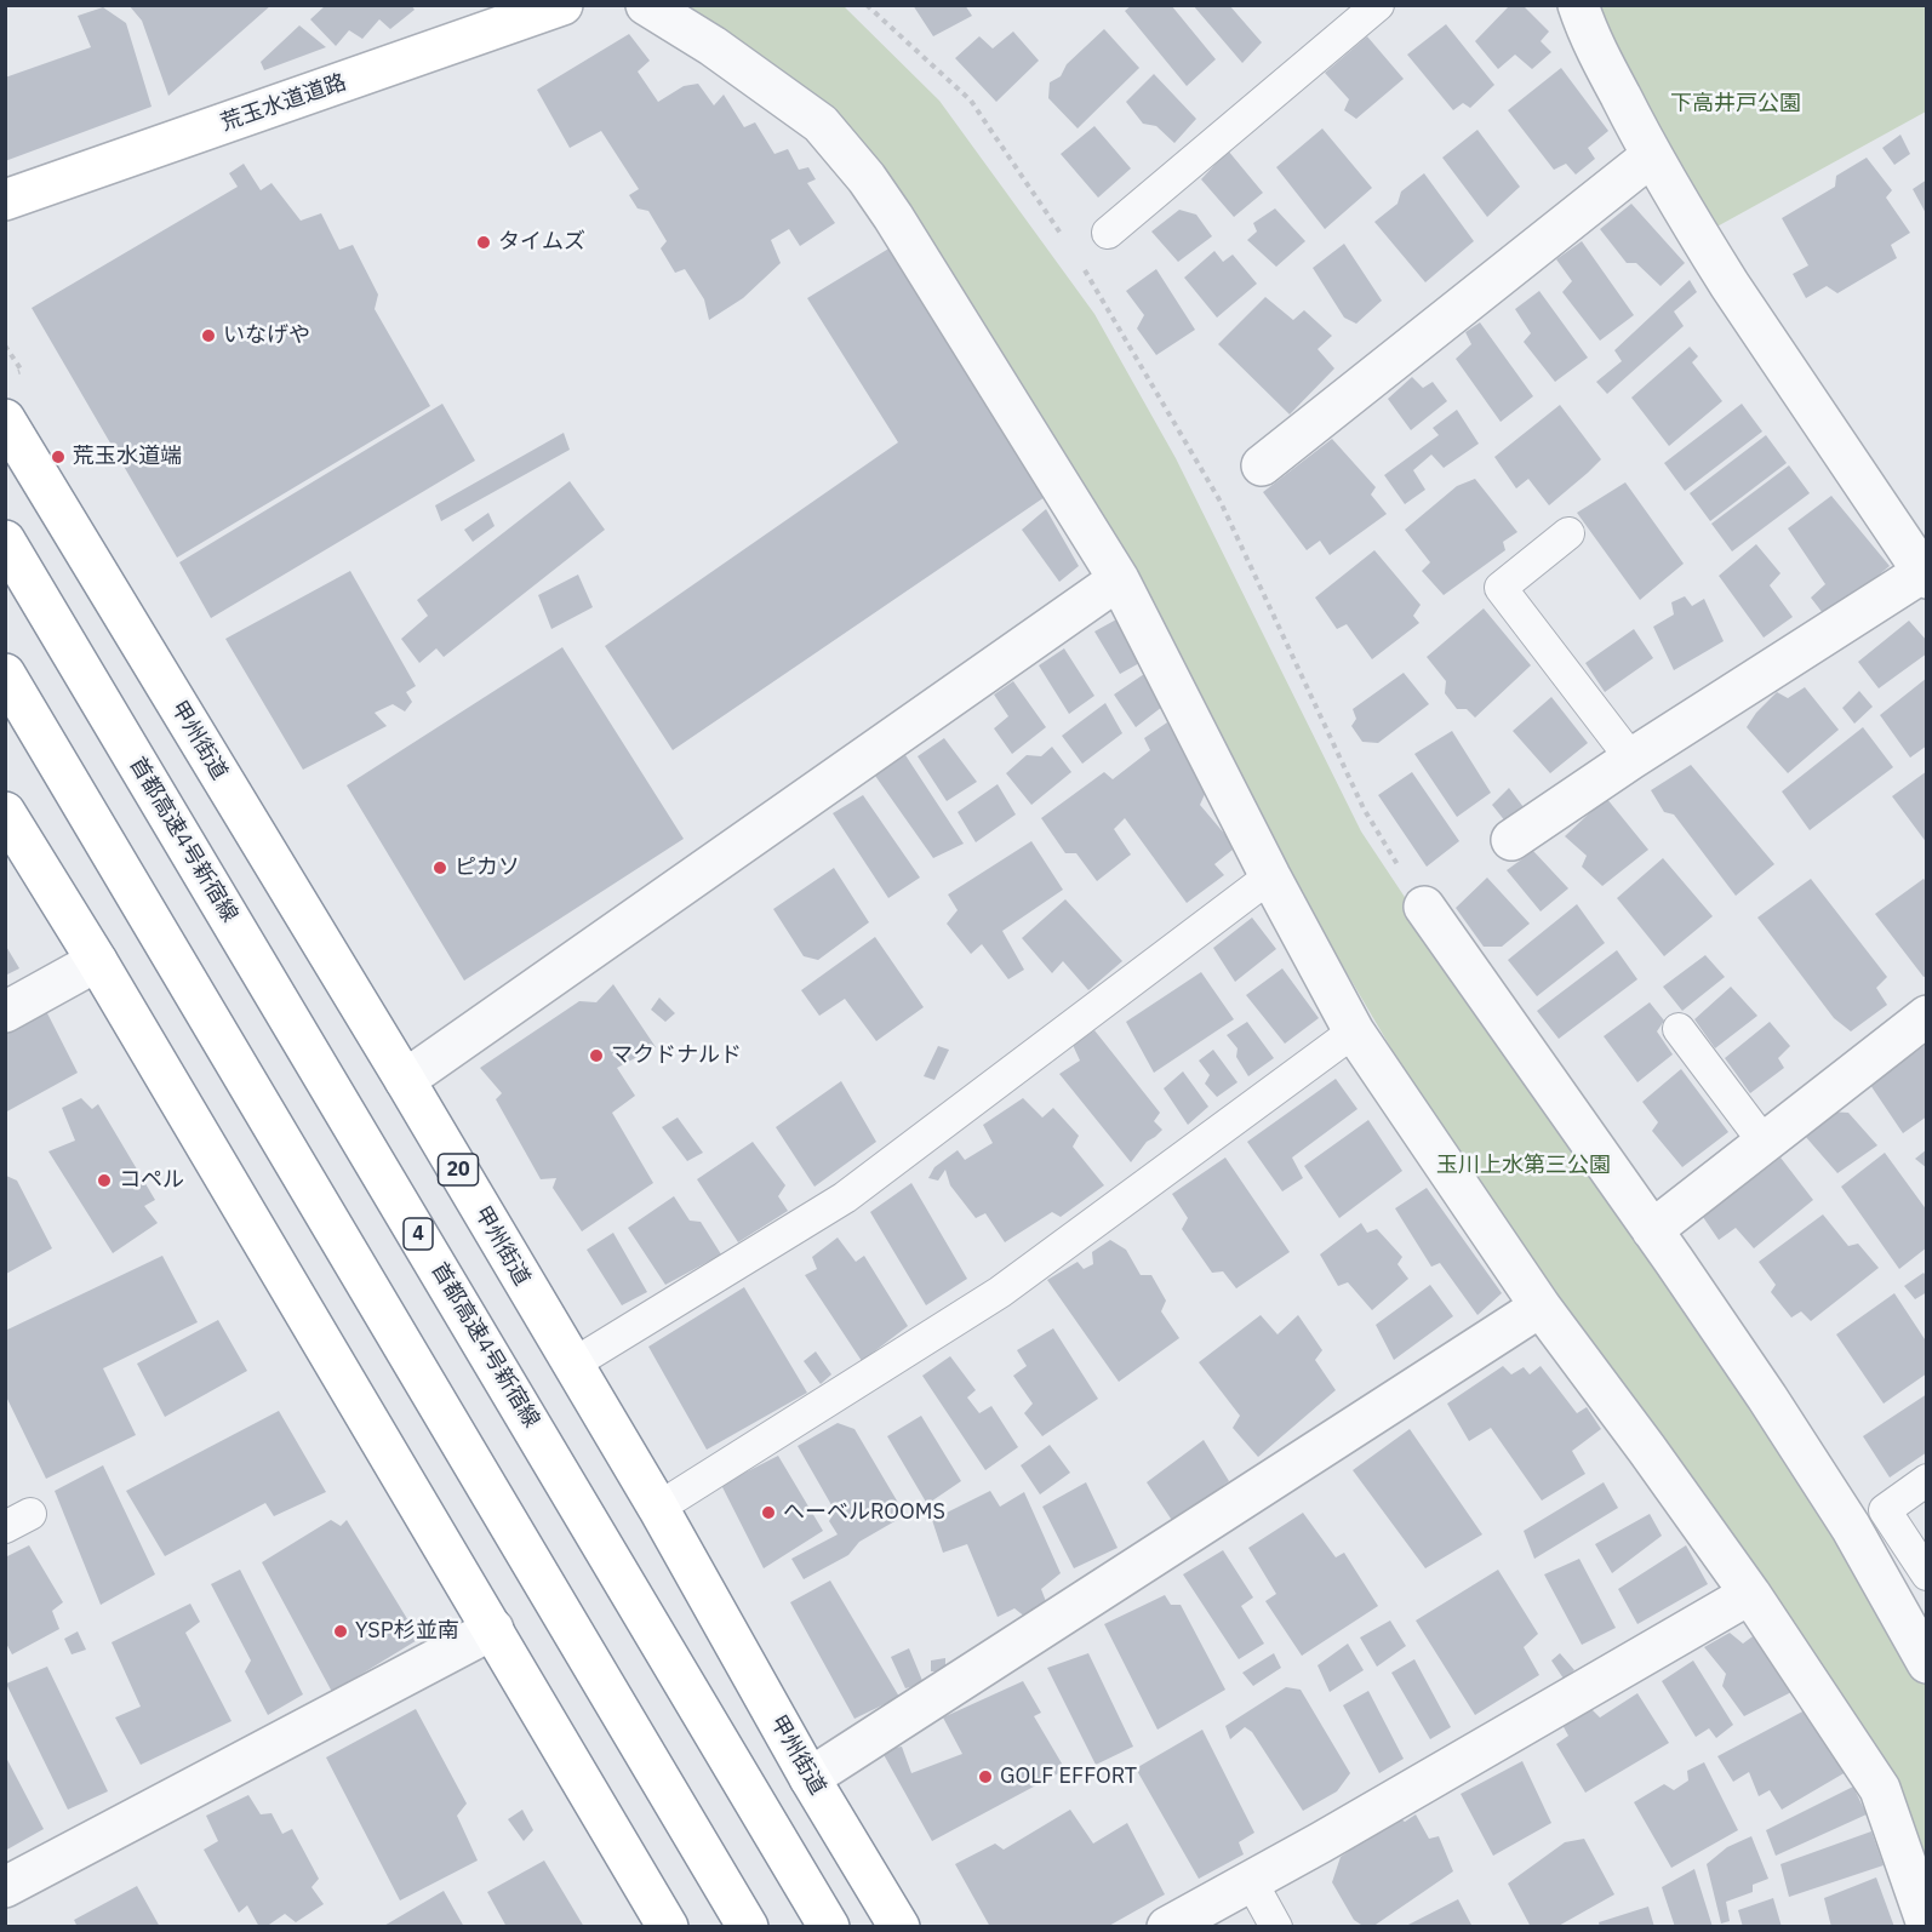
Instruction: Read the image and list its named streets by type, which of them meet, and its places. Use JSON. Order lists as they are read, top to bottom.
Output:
{
  "streets": {
    "main road": [
      "荒玉水道道路",
      "甲州街道",
      "首都高速4号新宿線",
      "20",
      "4"
    ]
  },
  "parks": ["下高井戸公園", "玉川上水第三公園"],
  "places": [
    "タイムズ",
    "いなげや",
    "荒玉水道端",
    "ピカソ",
    "マクドナルド",
    "コペル",
    "へーベルROOMS",
    "YSP杉並南",
    "GOLF EFFORT"
  ]
}
